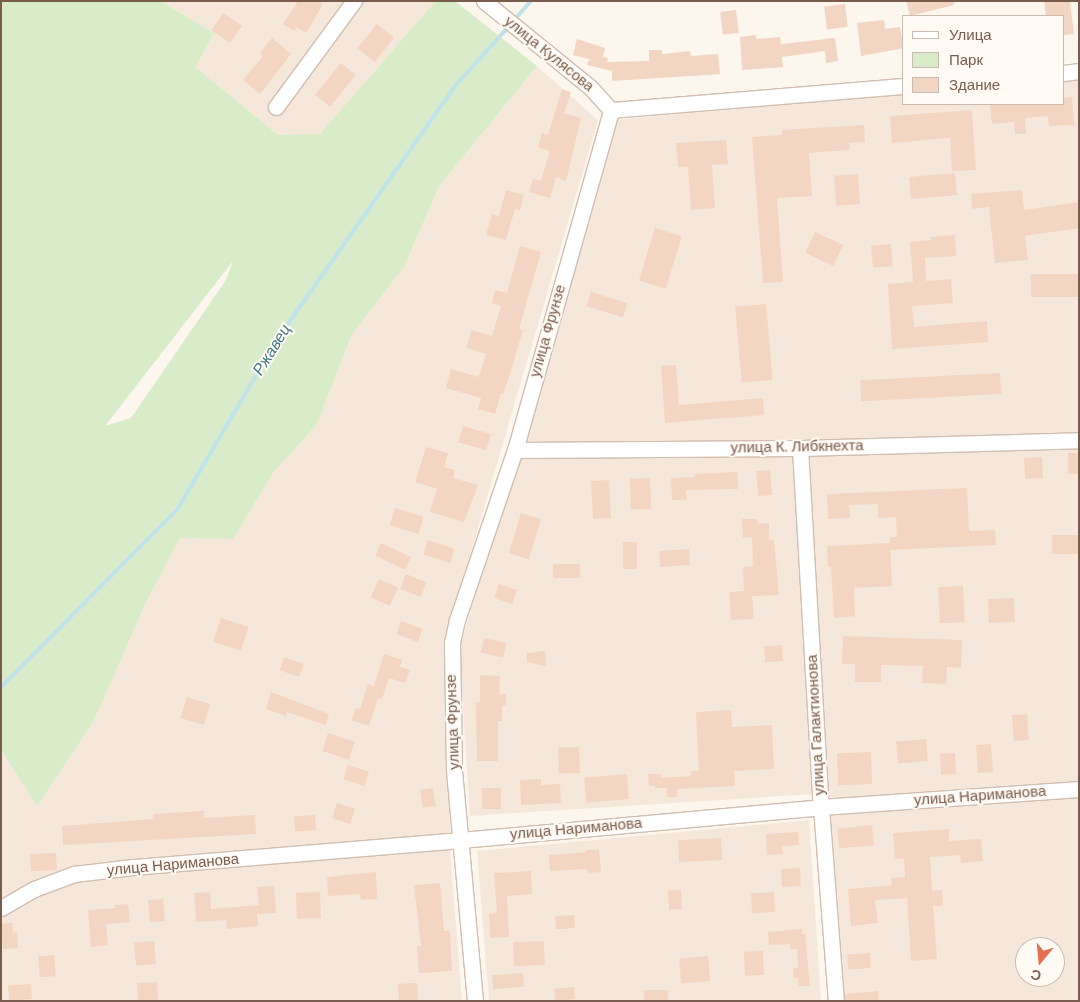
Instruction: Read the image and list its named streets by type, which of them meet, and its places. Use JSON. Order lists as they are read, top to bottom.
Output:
{
  "streets": {
    "street": [
      "улица Кулясова",
      "улица Фрунзе",
      "улица К. Либкнехта",
      "улица Галактионова",
      "улица Нариманова"
    ]
  },
  "crossings": [
    ["улица Кулясова", "улица Фрунзе"],
    ["улица Фрунзе", "улица К. Либкнехта"],
    ["улица Фрунзе", "улица Нариманова"],
    ["улица К. Либкнехта", "улица Галактионова"],
    ["улица Галактионова", "улица Нариманова"]
  ],
  "water": ["Ржавец"],
  "legend": ["Улица", "Парк", "Здание"],
  "north": "bottom"
}
